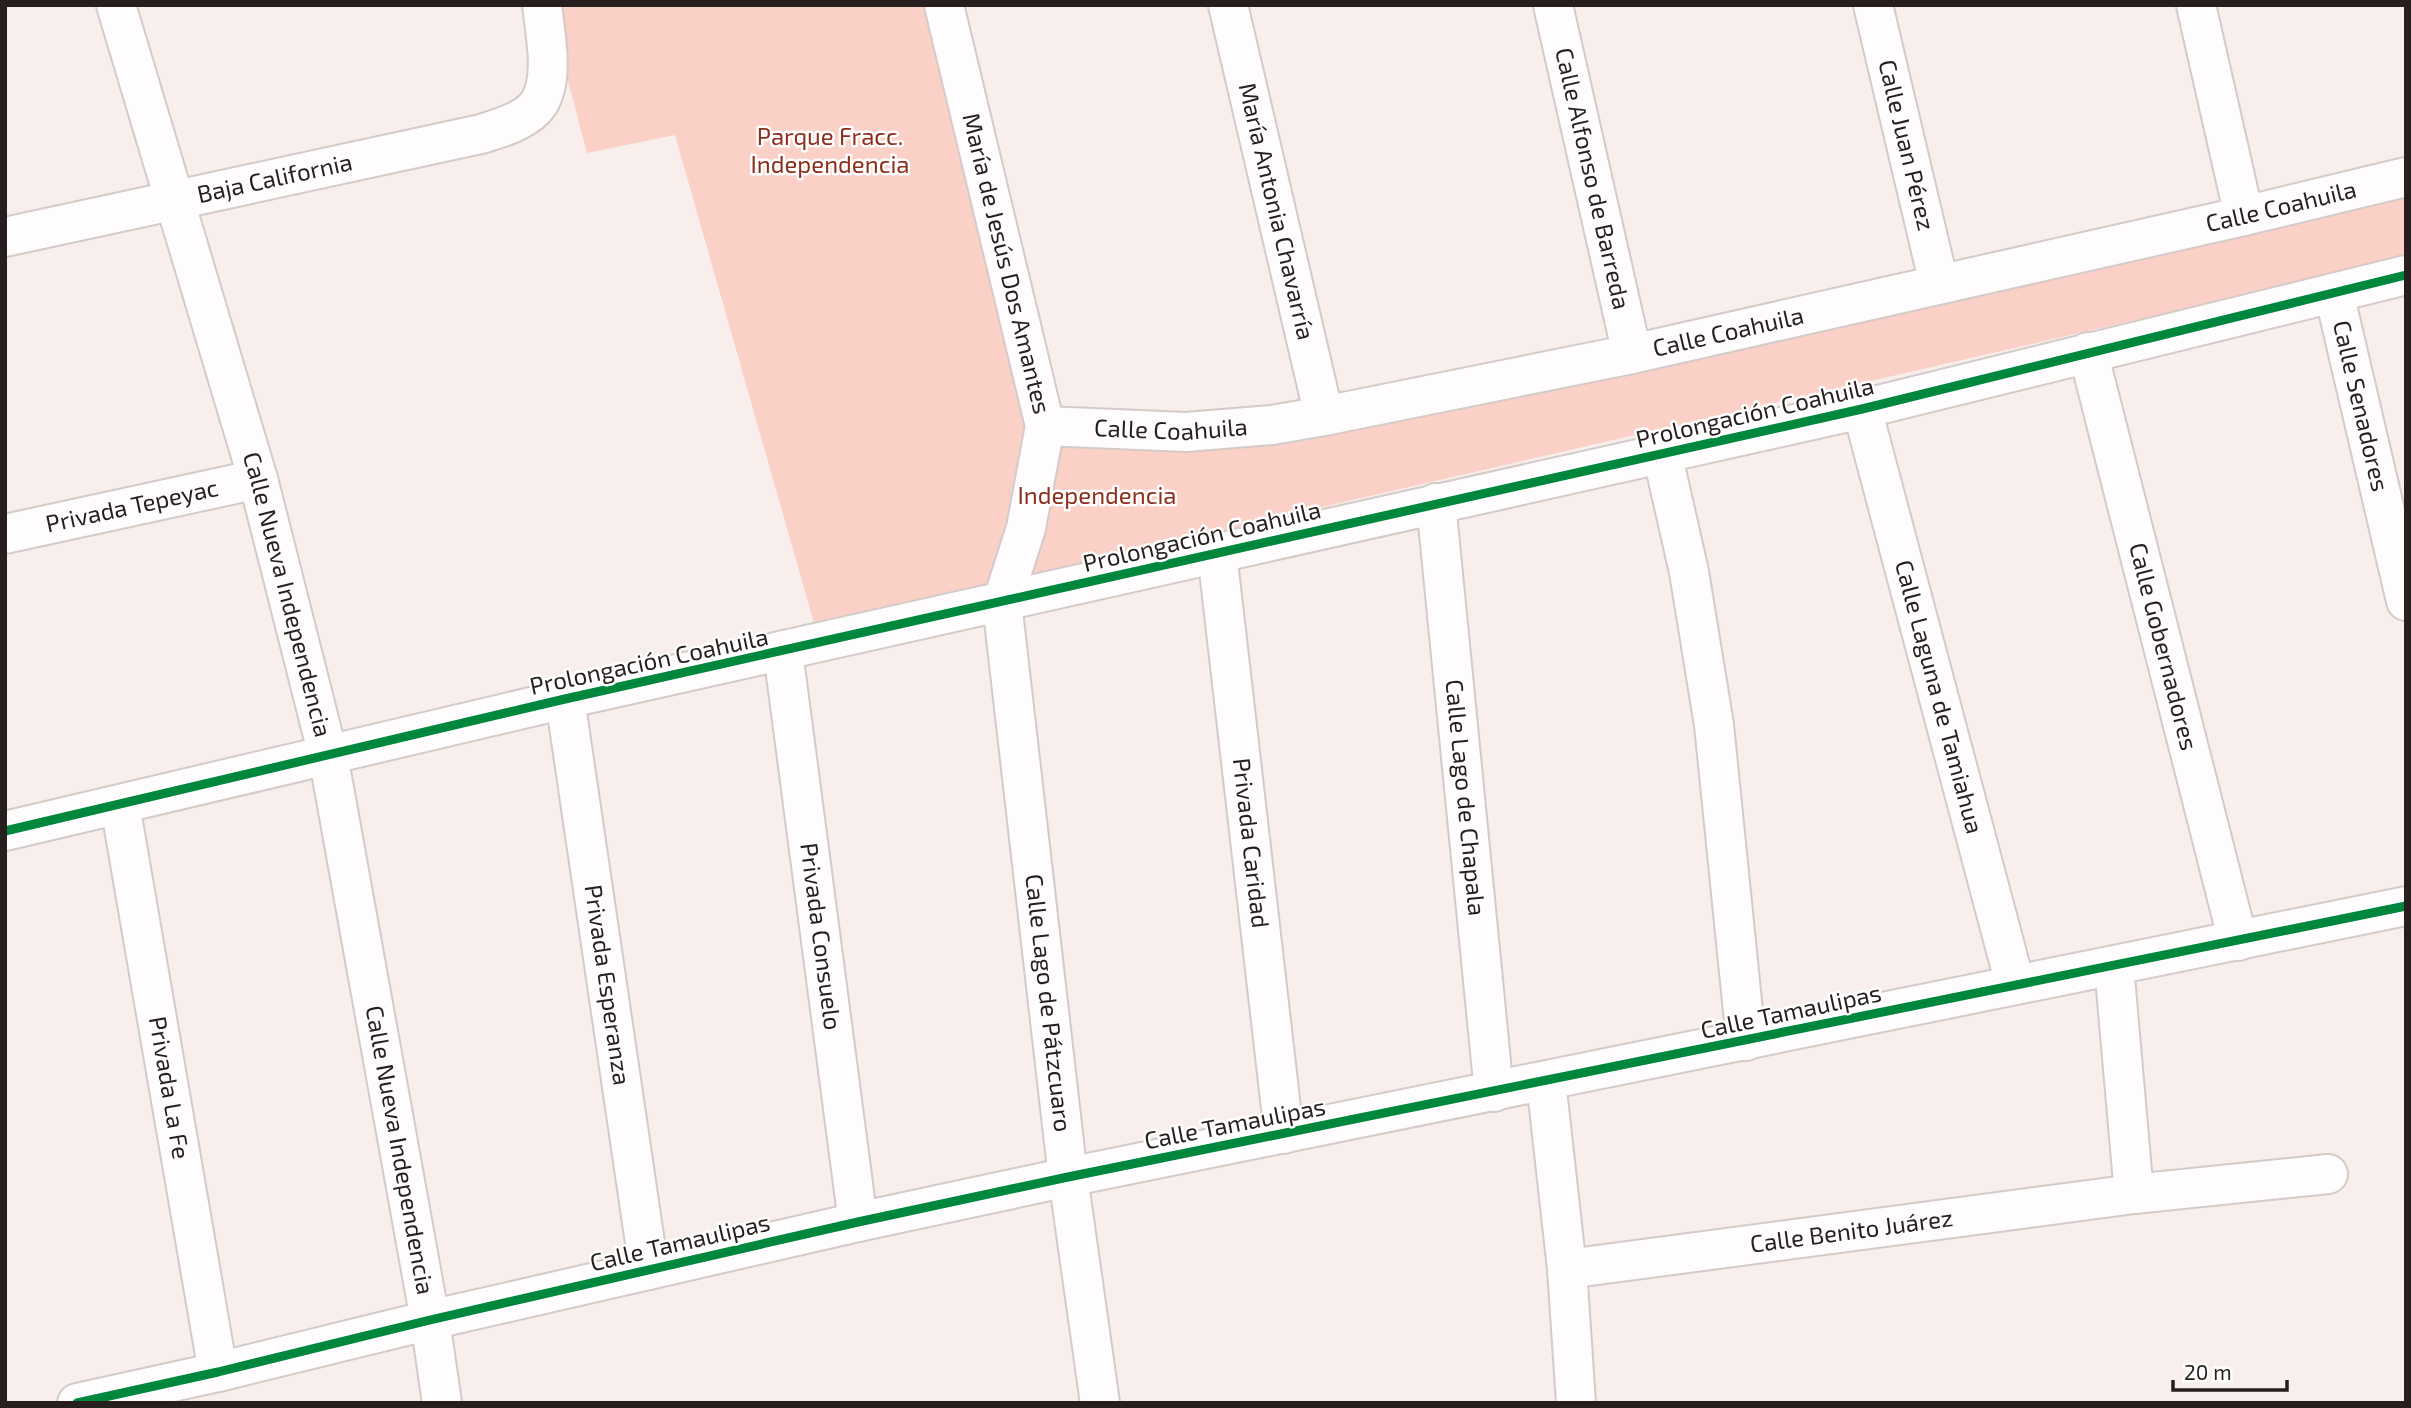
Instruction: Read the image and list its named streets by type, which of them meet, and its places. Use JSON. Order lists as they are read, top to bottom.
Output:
{
  "streets": {
    "street": [
      "Calle Juan Pérez",
      "Baja California",
      "Calle Alfonso de Barreda",
      "Calle Coahuila",
      "María Antonia Chavarría",
      "María de Jesús Dos Amantes",
      "Calle Senadores",
      "Prolongación Coahuila",
      "Privada Tepeyac",
      "Calle Nueva Independencia",
      "Calle Gobernadores",
      "Calle Laguna de Tamiahua",
      "Calle Lago de Chapala",
      "Privada Caridad",
      "Privada Consuelo",
      "Privada Esperanza",
      "Calle Lago de Pátzcuaro",
      "Calle Tamaulipas",
      "Privada La Fe",
      "Calle Benito Juárez"
    ]
  },
  "crossings": [
    ["Calle Juan Pérez", "Calle Coahuila"],
    ["Baja California", "Calle Nueva Independencia"],
    ["Calle Alfonso de Barreda", "Calle Coahuila"],
    ["Calle Coahuila", "María Antonia Chavarría"],
    ["Calle Coahuila", "María de Jesús Dos Amantes"],
    ["María de Jesús Dos Amantes", "Prolongación Coahuila"],
    ["María de Jesús Dos Amantes", "Calle Lago de Pátzcuaro"],
    ["Calle Senadores", "Prolongación Coahuila"],
    ["Prolongación Coahuila", "Calle Nueva Independencia"],
    ["Prolongación Coahuila", "Calle Gobernadores"],
    ["Prolongación Coahuila", "Calle Laguna de Tamiahua"],
    ["Prolongación Coahuila", "Calle Lago de Chapala"],
    ["Prolongación Coahuila", "Privada Caridad"],
    ["Prolongación Coahuila", "Privada Consuelo"],
    ["Prolongación Coahuila", "Privada Esperanza"],
    ["Prolongación Coahuila", "Calle Lago de Pátzcuaro"],
    ["Prolongación Coahuila", "Privada La Fe"],
    ["Privada Tepeyac", "Calle Nueva Independencia"],
    ["Calle Nueva Independencia", "Calle Tamaulipas"],
    ["Calle Gobernadores", "Calle Tamaulipas"],
    ["Calle Laguna de Tamiahua", "Calle Tamaulipas"],
    ["Calle Lago de Chapala", "Calle Tamaulipas"],
    ["Privada Caridad", "Calle Tamaulipas"],
    ["Privada Consuelo", "Calle Tamaulipas"],
    ["Privada Esperanza", "Calle Tamaulipas"],
    ["Calle Lago de Pátzcuaro", "Calle Tamaulipas"],
    ["Calle Tamaulipas", "Privada La Fe"]
  ],
  "parks": ["Parque Fracc. Independencia", "Independencia"],
  "scale_bar": "20 m"
}
